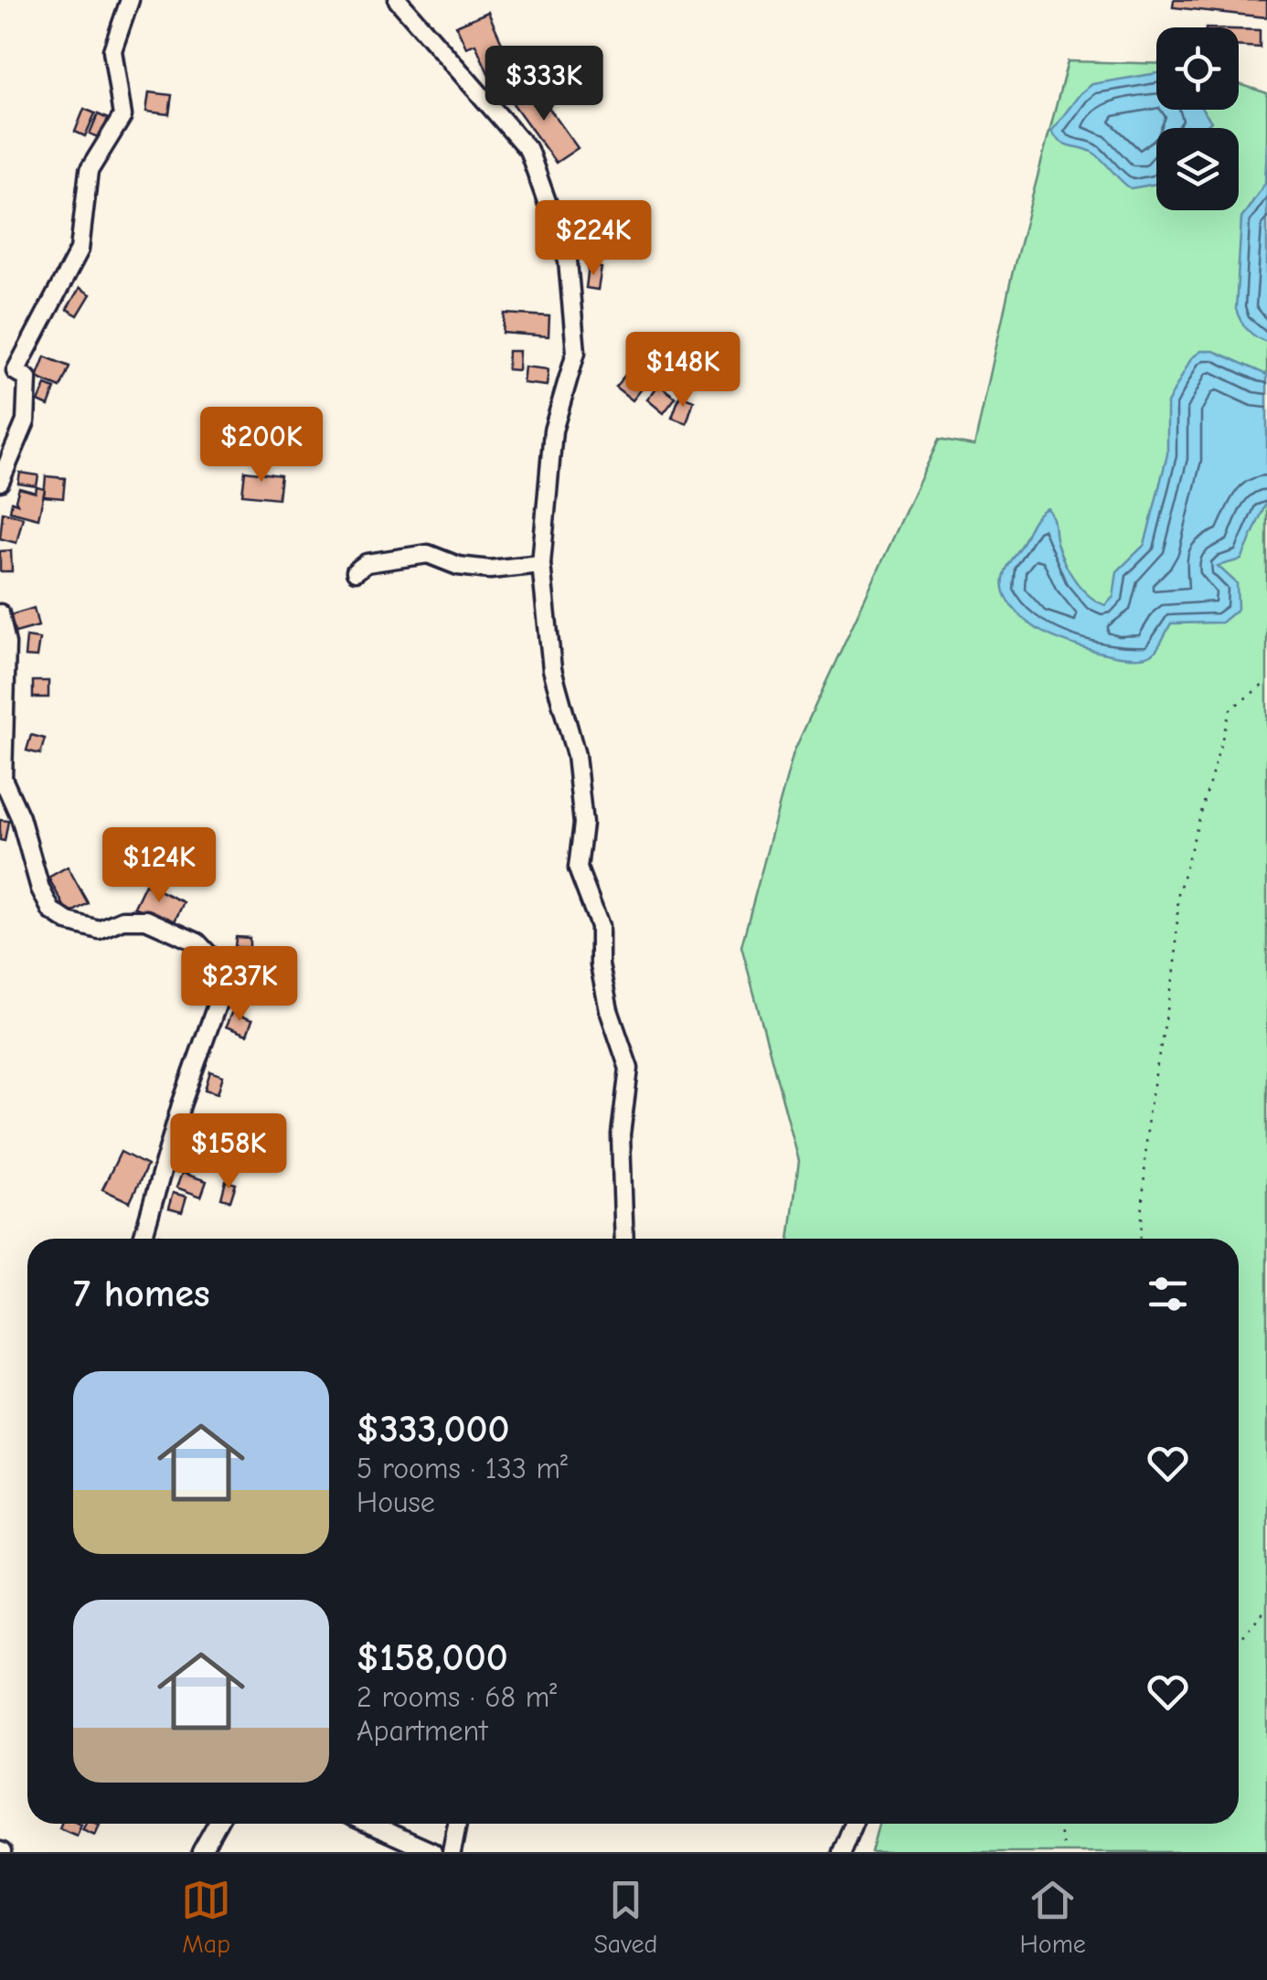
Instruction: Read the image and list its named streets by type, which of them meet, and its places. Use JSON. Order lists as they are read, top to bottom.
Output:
{
  "page": {
    "price": [
      "$333K",
      "$224K",
      "$148K",
      "$200K",
      "$124K",
      "$237K",
      "$158K"
    ],
    "heading": "7 homes",
    "list": [
      {
        "name": "$333,000",
        "note": "5 rooms · 133 m² · House"
      },
      {
        "name": "$158,000",
        "note": "2 rooms · 68 m² · Apartment"
      }
    ],
    "tabs": ["Map", "Saved", "Home"]
  }
}
